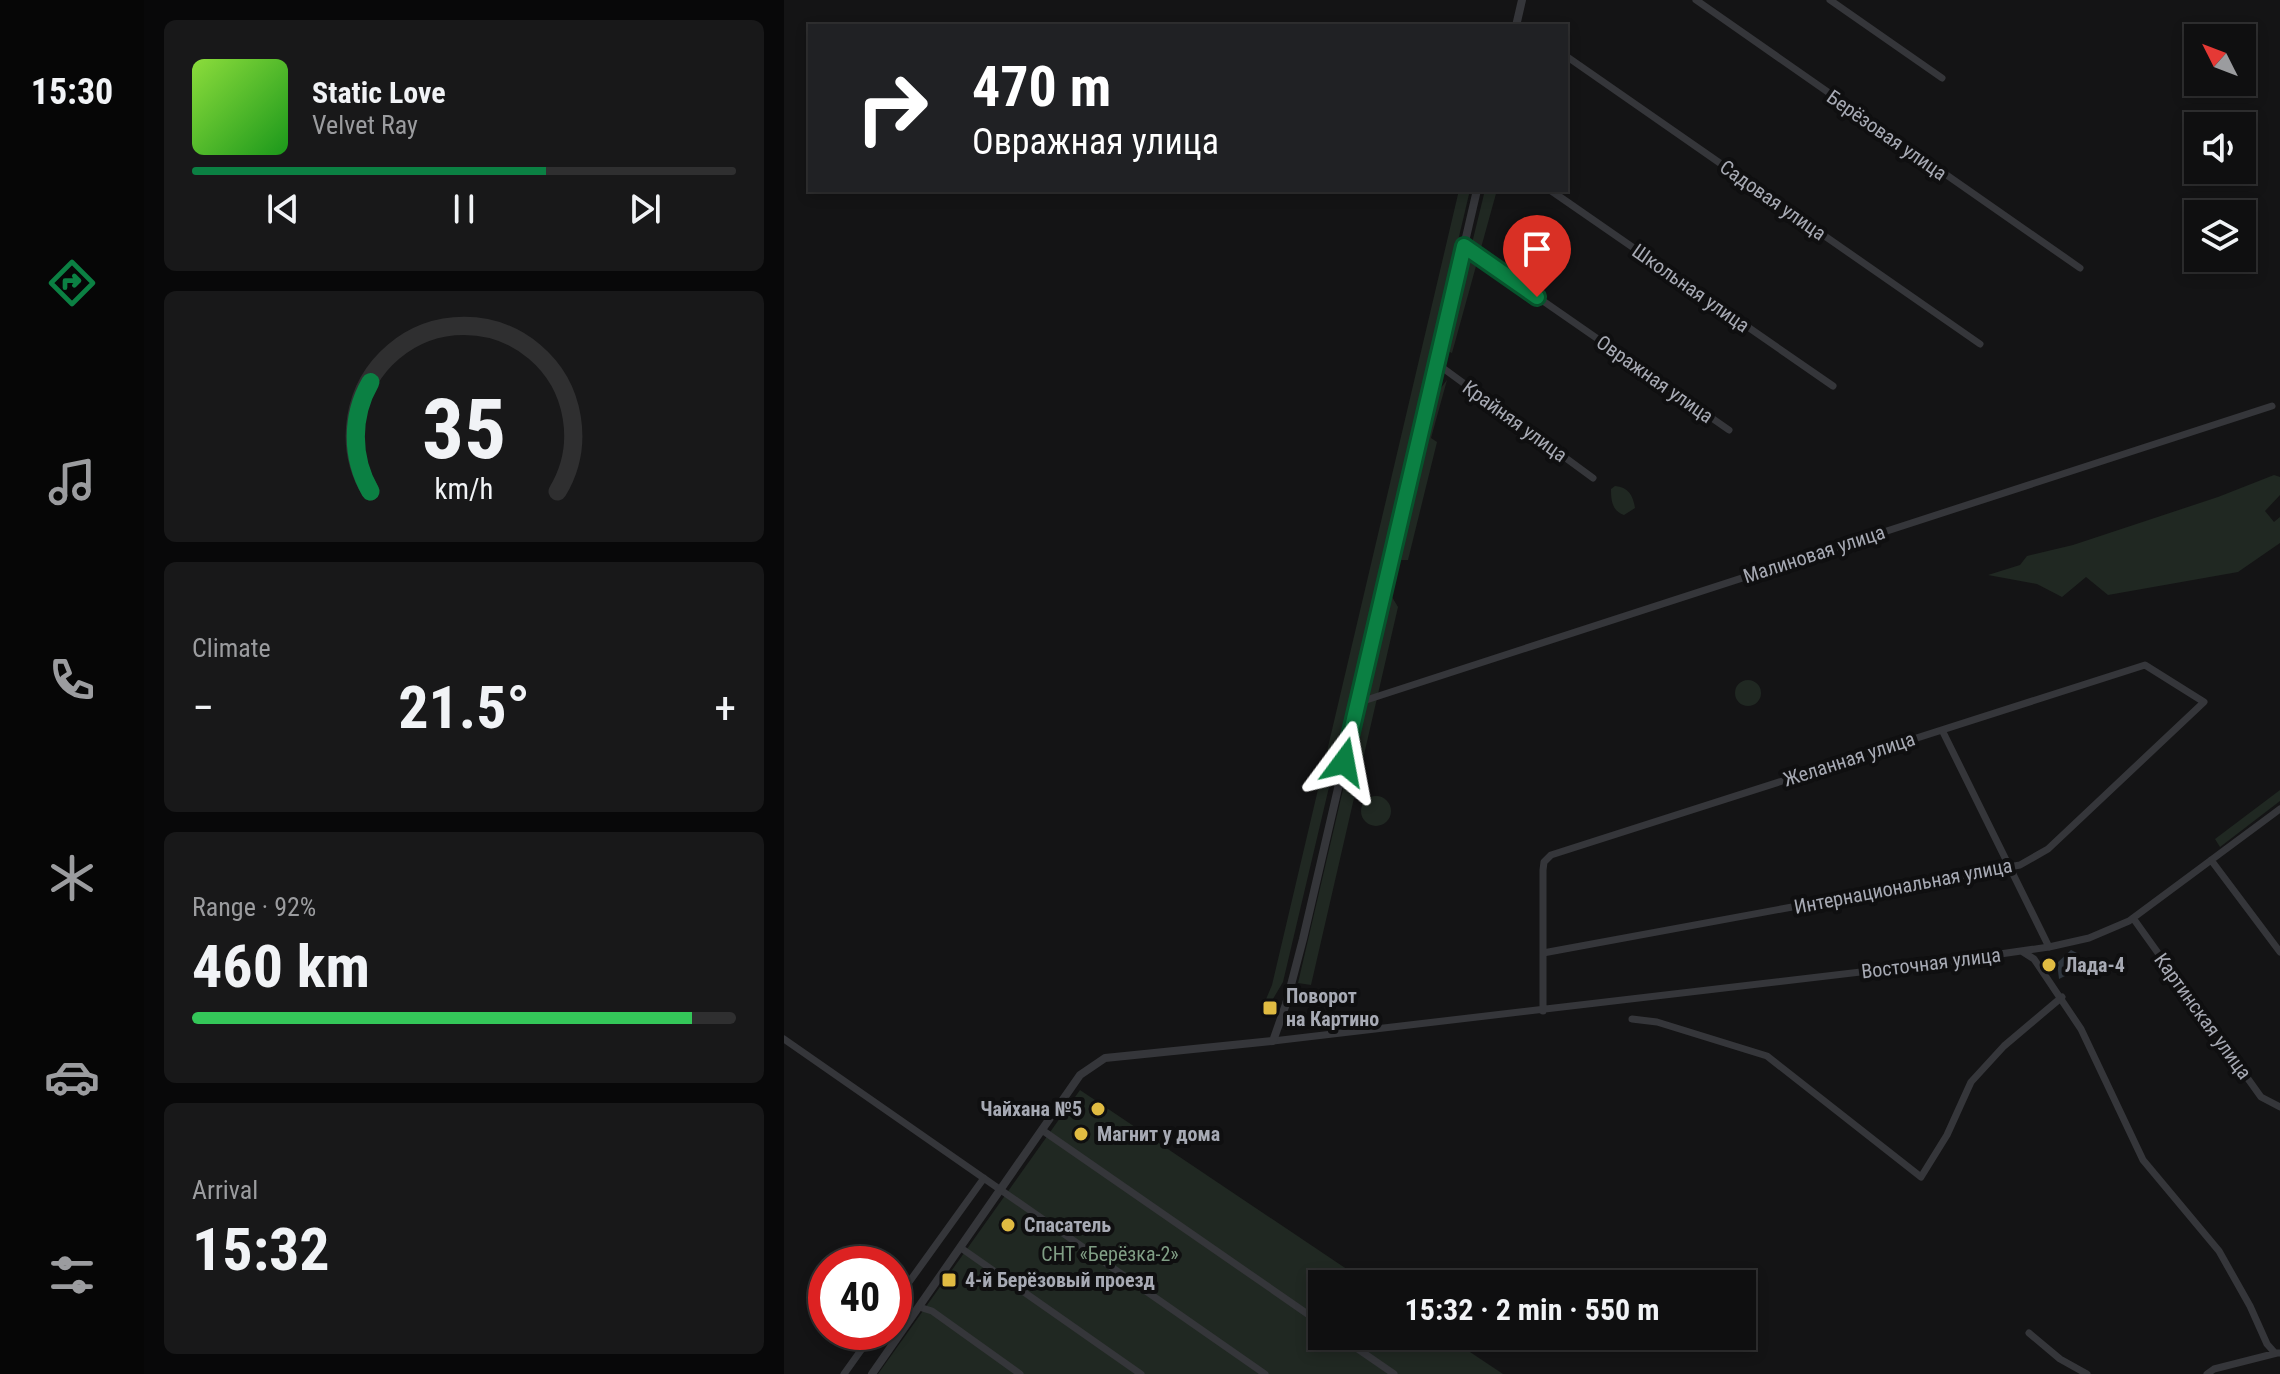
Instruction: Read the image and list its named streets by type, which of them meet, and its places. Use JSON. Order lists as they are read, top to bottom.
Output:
{
  "streets": {
    "street": [
      "Берёзовая улица",
      "Садовая улица",
      "Школьная улица",
      "Овражная улица",
      "Крайняя улица",
      "Малиновая улица",
      "Желанная улица",
      "Интернациональная улица",
      "Восточная улица",
      "Картинская улица"
    ]
  },
  "crossings": [
    ["Желанная улица", "Интернациональная улица"],
    ["Восточная улица", "Картинская улица"]
  ],
  "parks": ["СНТ «Берёзка-2»"],
  "places": {
    "other": [
      "Лада-4",
      "Чайхана №5",
      "Магнит у дома",
      "Спасатель"
    ],
    "transit": ["Поворот на Картино", "4-й Берёзовый проезд"]
  },
  "north": "top left",
  "page": {
    "tabs": "15:30",
    "turn": ["470 m", "Овражная улица"],
    "song": ["Static Love", "Velvet Ray"],
    "tile": [
      "Climate",
      ["Range · 92%", "460 km"],
      ["Arrival", "15:32"]
    ],
    "heat": ["−", "21.5°", "+"],
    "limit": "40",
    "trip": "15:32 · 2 min · 550 m",
    "gauge": ["35", "km/h"]
  }
}
